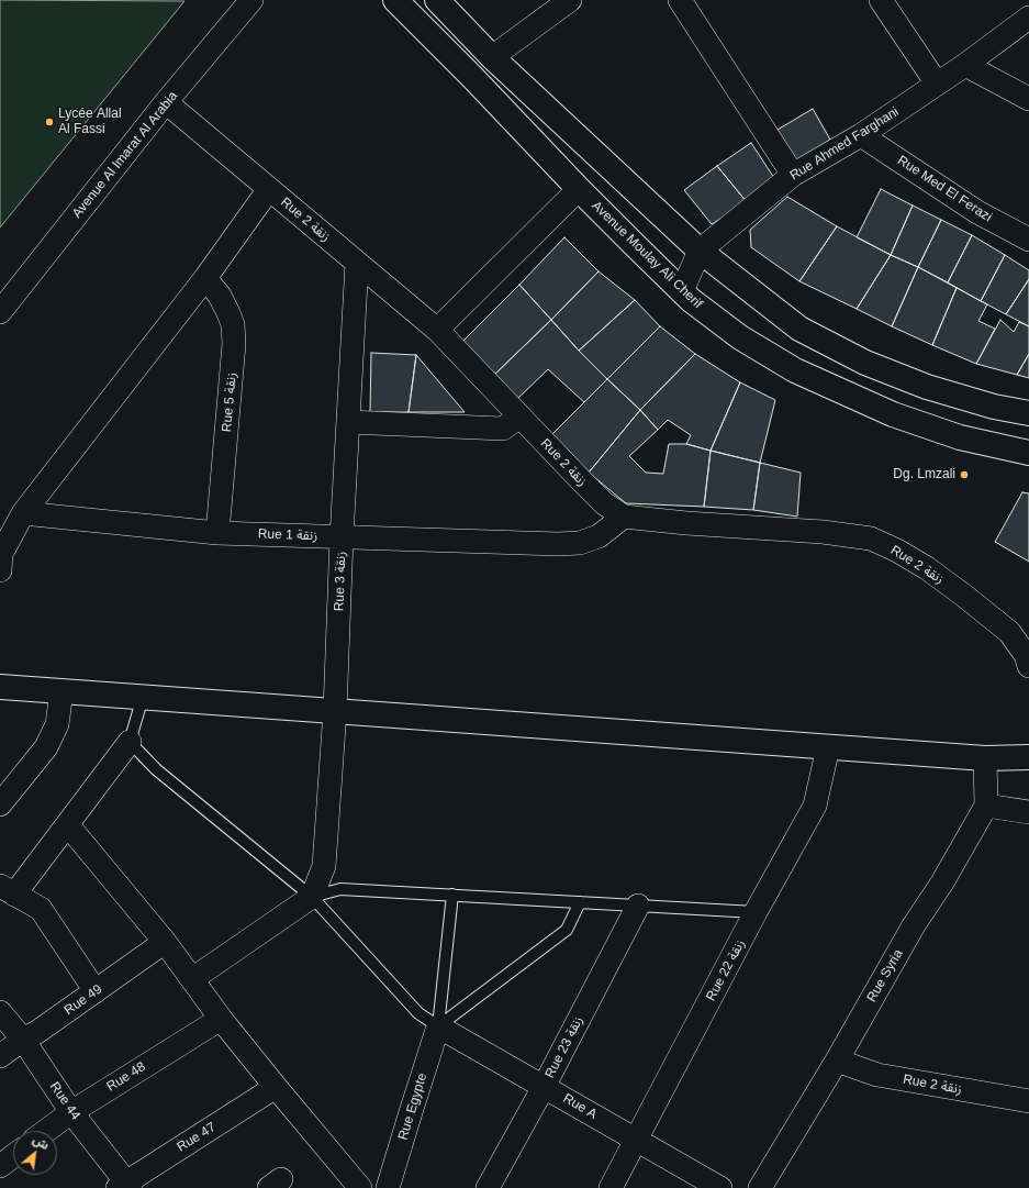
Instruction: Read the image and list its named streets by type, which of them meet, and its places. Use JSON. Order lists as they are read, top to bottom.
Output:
{
  "streets": {
    "main road": ["Avenue Moulay Ali Cherif"],
    "street": [
      "Rue Ahmed Farghani",
      "Avenue Al Imarat Al Arabia",
      "Rue Med El Ferazi",
      "Rue 2 زنقة",
      "Rue 5 زنقة",
      "Rue 1 زنقة",
      "Rue 3 زنقة",
      "Rue 22 زنقة",
      "Rue Syria",
      "Rue 49",
      "Rue 23 زنقة",
      "Rue 48",
      "Rue 44",
      "Rue Egypte",
      "Rue A",
      "Rue 47"
    ]
  },
  "crossings": [
    ["Rue Ahmed Farghani", "Rue Med El Ferazi"],
    ["Rue Ahmed Farghani", "Avenue Moulay Ali Cherif"],
    ["Avenue Al Imarat Al Arabia", "Rue 2 زنقة"],
    ["Rue 2 زنقة", "Rue 1 زنقة"],
    ["Rue 2 زنقة", "Rue 3 زنقة"],
    ["Rue 2 زنقة", "Rue Syria"],
    ["Rue 5 زنقة", "Rue 1 زنقة"],
    ["Rue 1 زنقة", "Rue 3 زنقة"],
    ["Rue 22 زنقة", "Rue A"],
    ["Rue 49", "Rue 44"],
    ["Rue 23 زنقة", "Rue A"],
    ["Rue 48", "Rue 44"],
    ["Rue 44", "Rue 47"],
    ["Rue Egypte", "Rue A"]
  ],
  "places": ["Lycée Allal Al Fassi", "Dg. Lmzali"],
  "north": "top right"
}
